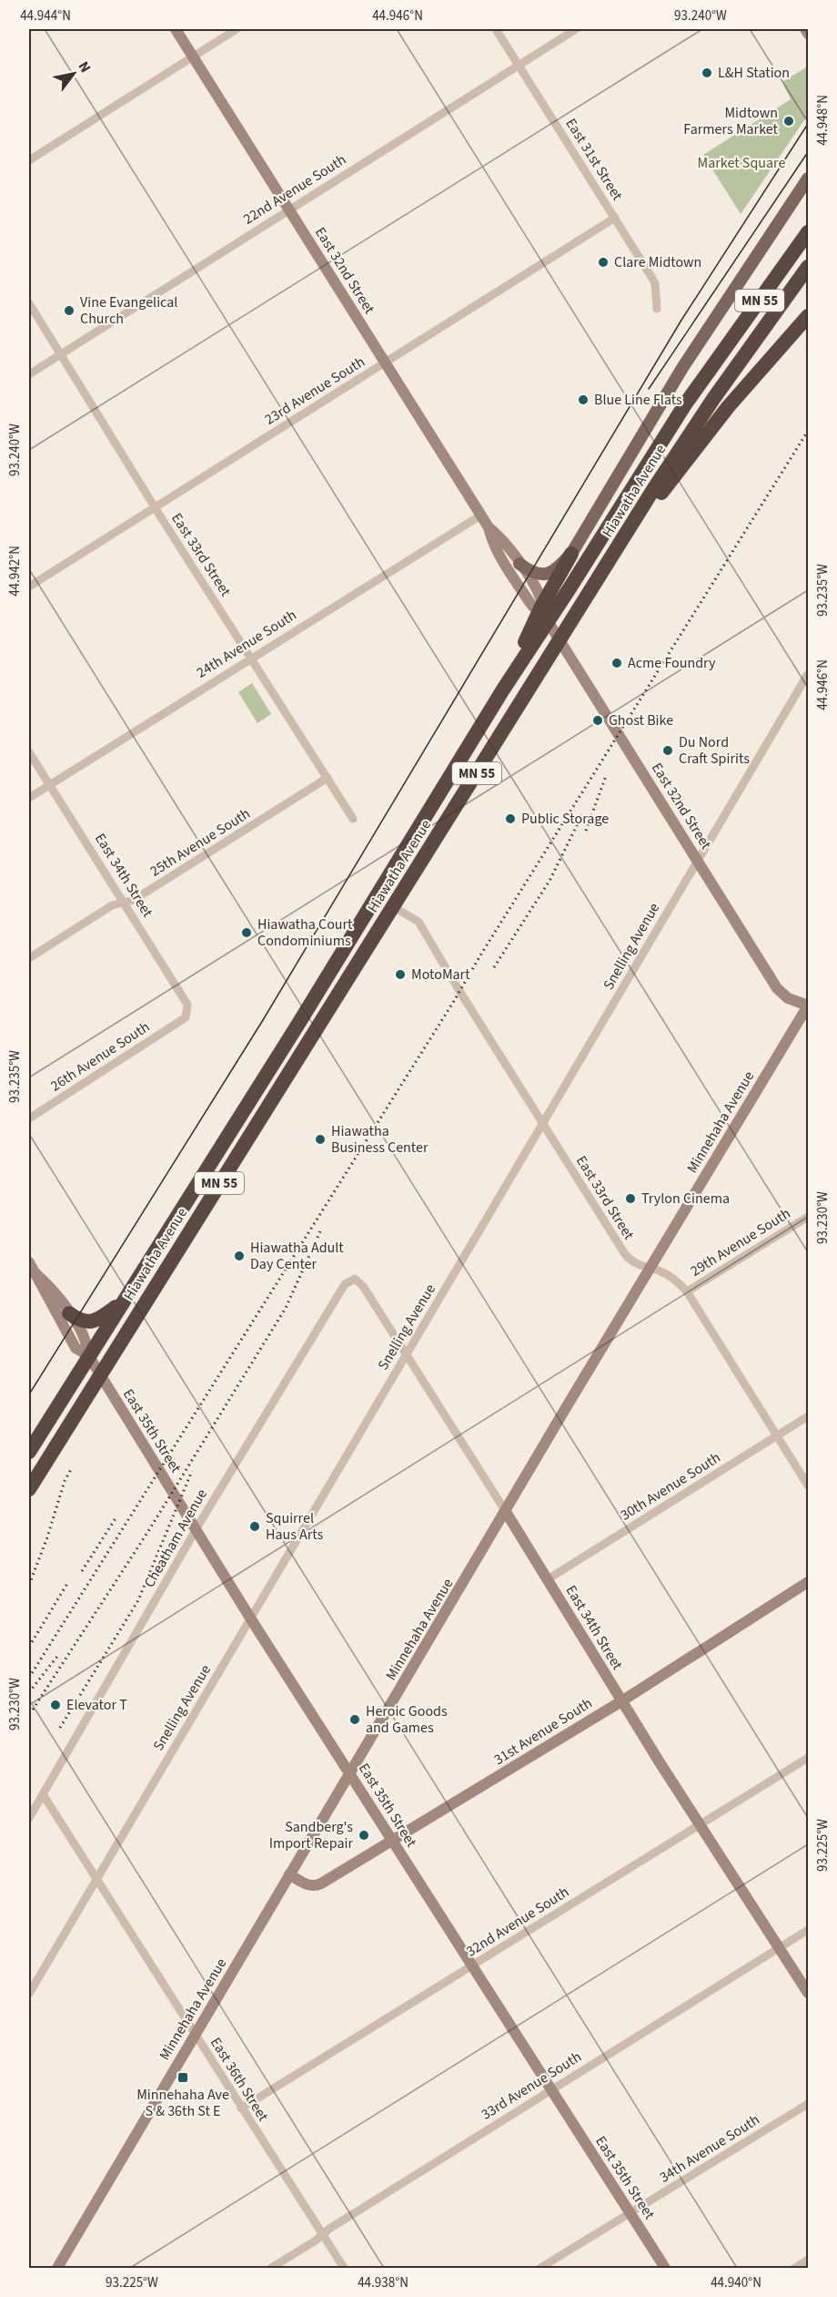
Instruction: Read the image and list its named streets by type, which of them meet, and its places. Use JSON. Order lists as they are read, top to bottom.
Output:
{
  "streets": {
    "highway": ["MN 55", "Hiawatha Avenue"],
    "street": [
      "East 31st Street",
      "22nd Avenue South",
      "East 32nd Street",
      "23rd Avenue South",
      "East 33rd Street",
      "24th Avenue South",
      "25th Avenue South",
      "East 34th Street",
      "Snelling Avenue",
      "26th Avenue South",
      "Minnehaha Avenue",
      "29th Avenue South",
      "East 35th Street",
      "30th Avenue South",
      "Cheatham Avenue",
      "31st Avenue South",
      "32nd Avenue South",
      "East 36th Street",
      "33rd Avenue South",
      "34th Avenue South"
    ]
  },
  "crossings": [
    ["East 31st Street", "22nd Avenue South"],
    ["East 31st Street", "23rd Avenue South"],
    ["22nd Avenue South", "East 32nd Street"],
    ["22nd Avenue South", "East 33rd Street"],
    ["East 32nd Street", "23rd Avenue South"],
    ["East 32nd Street", "Hiawatha Avenue"],
    ["East 32nd Street", "24th Avenue South"],
    ["East 32nd Street", "Snelling Avenue"],
    ["East 32nd Street", "Minnehaha Avenue"],
    ["23rd Avenue South", "East 33rd Street"],
    ["Hiawatha Avenue", "East 33rd Street"],
    ["Hiawatha Avenue", "East 35th Street"],
    ["East 33rd Street", "24th Avenue South"],
    ["East 33rd Street", "25th Avenue South"],
    ["East 33rd Street", "Snelling Avenue"],
    ["East 33rd Street", "Minnehaha Avenue"],
    ["East 33rd Street", "29th Avenue South"],
    ["East 33rd Street", "30th Avenue South"],
    ["24th Avenue South", "East 34th Street"],
    ["25th Avenue South", "East 34th Street"],
    ["East 34th Street", "Snelling Avenue"],
    ["East 34th Street", "26th Avenue South"],
    ["East 34th Street", "Minnehaha Avenue"],
    ["East 34th Street", "30th Avenue South"],
    ["East 34th Street", "Cheatham Avenue"],
    ["East 34th Street", "31st Avenue South"],
    ["East 34th Street", "32nd Avenue South"],
    ["East 34th Street", "33rd Avenue South"],
    ["Snelling Avenue", "East 35th Street"],
    ["Snelling Avenue", "East 36th Street"],
    ["Minnehaha Avenue", "East 35th Street"],
    ["Minnehaha Avenue", "31st Avenue South"],
    ["Minnehaha Avenue", "East 36th Street"],
    ["East 35th Street", "Cheatham Avenue"],
    ["East 35th Street", "31st Avenue South"],
    ["East 35th Street", "32nd Avenue South"],
    ["East 35th Street", "33rd Avenue South"],
    ["East 35th Street", "34th Avenue South"],
    ["Cheatham Avenue", "East 36th Street"],
    ["32nd Avenue South", "East 36th Street"],
    ["East 36th Street", "33rd Avenue South"]
  ],
  "parks": ["Market Square"],
  "places": {
    "other": [
      "L&H Station",
      "Midtown Farmers Market",
      "Clare Midtown",
      "Vine Evangelical Church",
      "Blue Line Flats",
      "Acme Foundry",
      "Ghost Bike",
      "Du Nord Craft Spirits",
      "Public Storage",
      "Hiawatha Court Condominiums",
      "MotoMart",
      "Hiawatha Business Center",
      "Trylon Cinema",
      "Hiawatha Adult Day Center",
      "Squirrel Haus Arts",
      "Elevator T",
      "Heroic Goods and Games",
      "Sandberg's Import Repair"
    ],
    "transit": ["Minnehaha Ave S & 36th St E"]
  },
  "north": "top right",
  "coordinates": [
    "44.944°N",
    "44.946°N",
    "93.240°W",
    "44.948°N",
    "44.942°N",
    "93.235°W",
    "93.230°W",
    "93.225°W",
    "44.938°N",
    "44.940°N"
  ]
}
